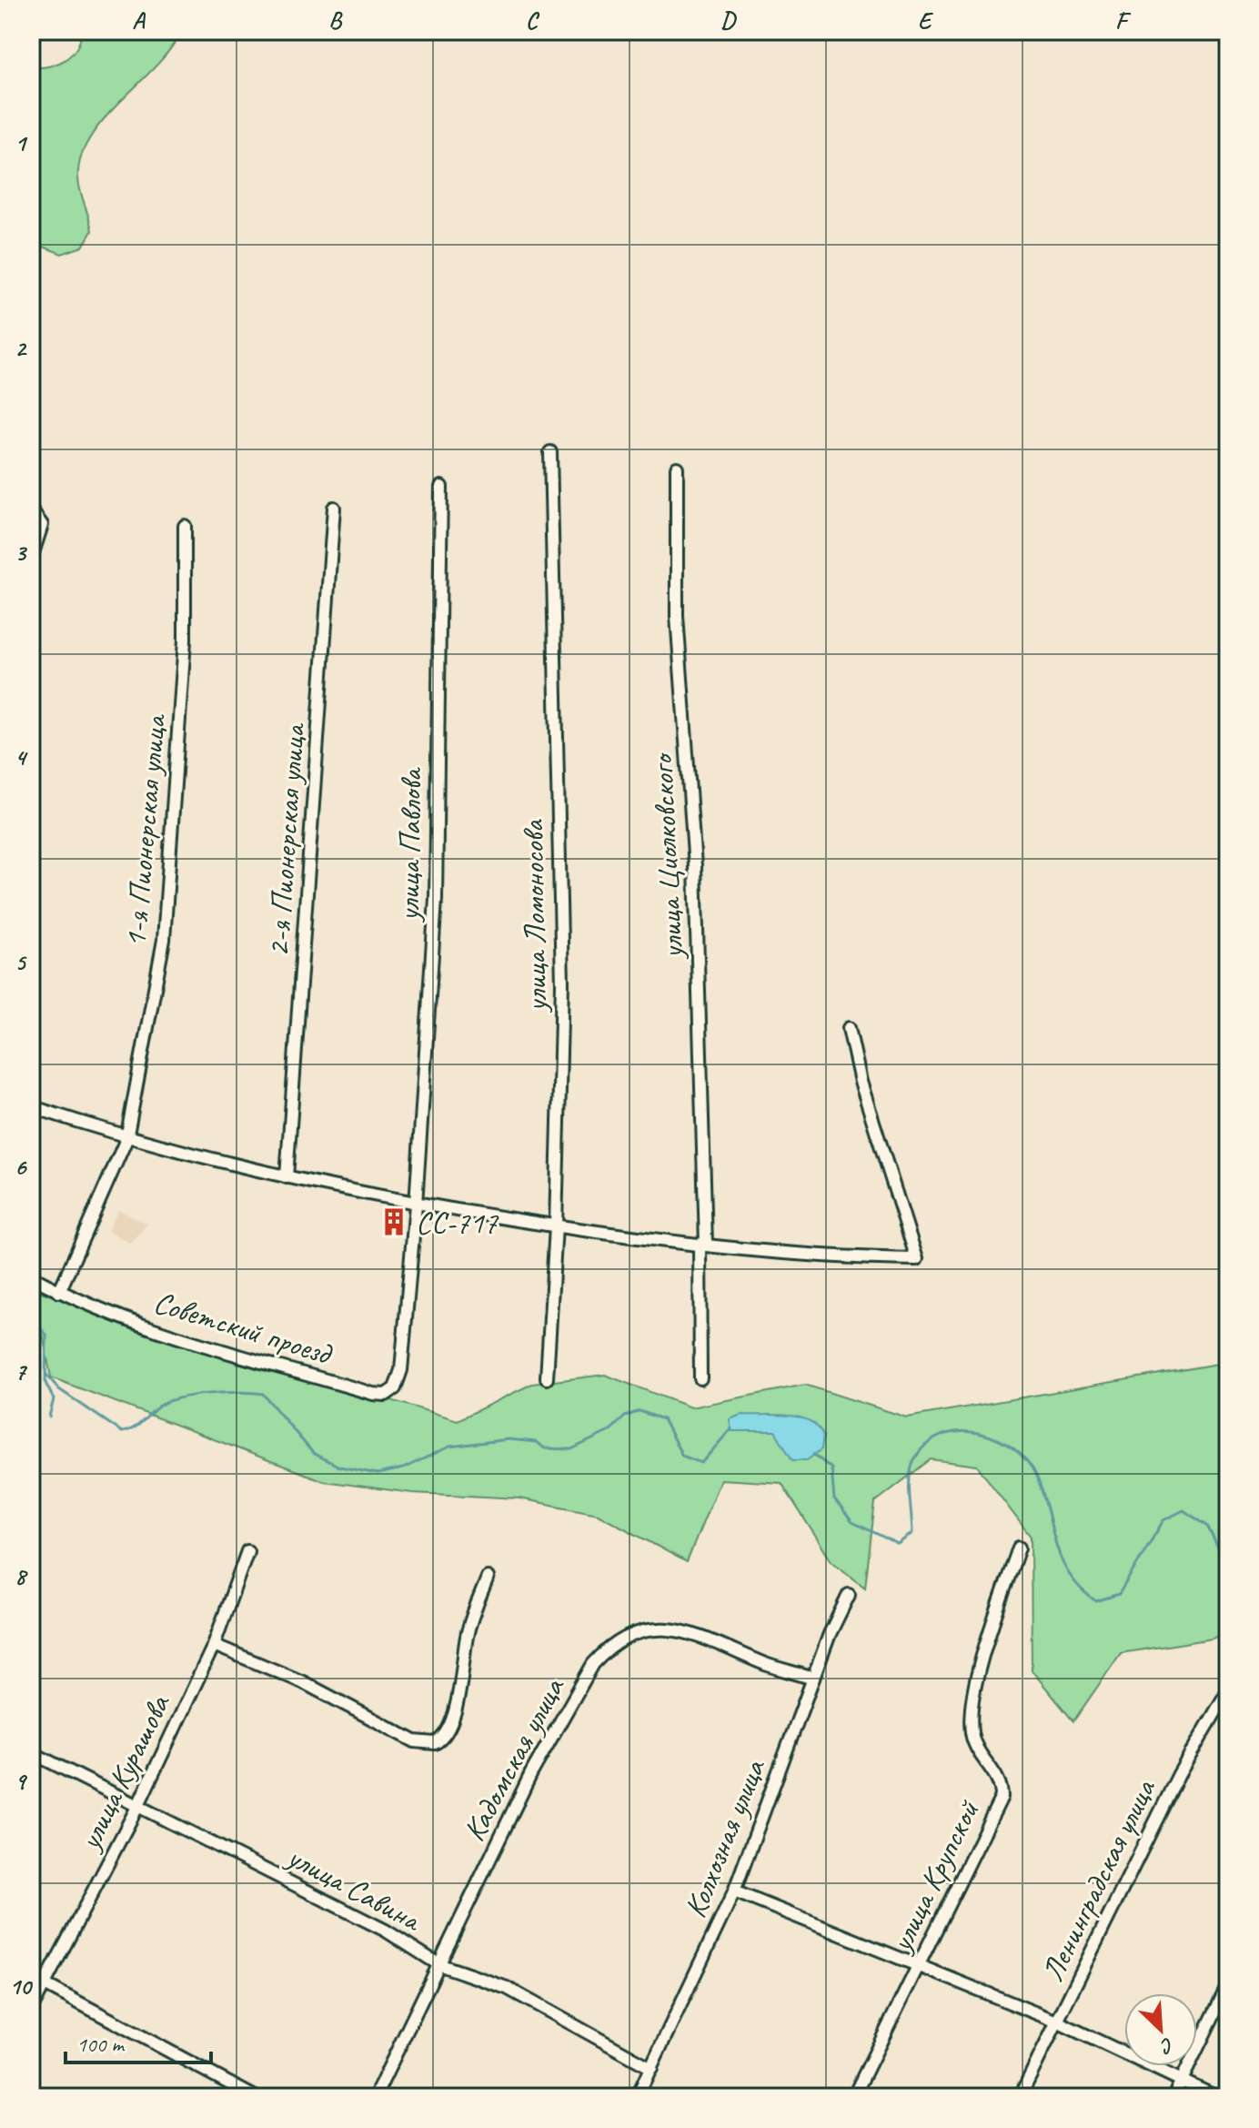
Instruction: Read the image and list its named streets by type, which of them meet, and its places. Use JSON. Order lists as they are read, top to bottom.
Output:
{
  "streets": {
    "street": [
      "1-я Пионерская улица",
      "2-я Пионерская улица",
      "улица Павлова",
      "улица Циолковского",
      "улица Ломоносова",
      "Советский проезд",
      "Кадомская улица",
      "улица Курашова",
      "Колхозная улица",
      "улица Крупской",
      "Ленинградская улица",
      "улица Савина"
    ]
  },
  "crossings": [
    ["улица Павлова", "Советский проезд"],
    ["Кадомская улица", "Колхозная улица"],
    ["Кадомская улица", "улица Савина"],
    ["улица Курашова", "улица Савина"],
    ["Колхозная улица", "улица Савина"]
  ],
  "places": {
    "building": ["СС-717"]
  },
  "scale_bar": "100 m",
  "north": "bottom right",
  "grid": {
    "columns": [
      "A",
      "B",
      "C",
      "D",
      "E",
      "F"
    ],
    "rows": [
      "1",
      "2",
      "3",
      "4",
      "5",
      "6",
      "7",
      "8",
      "9",
      "10"
    ]
  }
}
